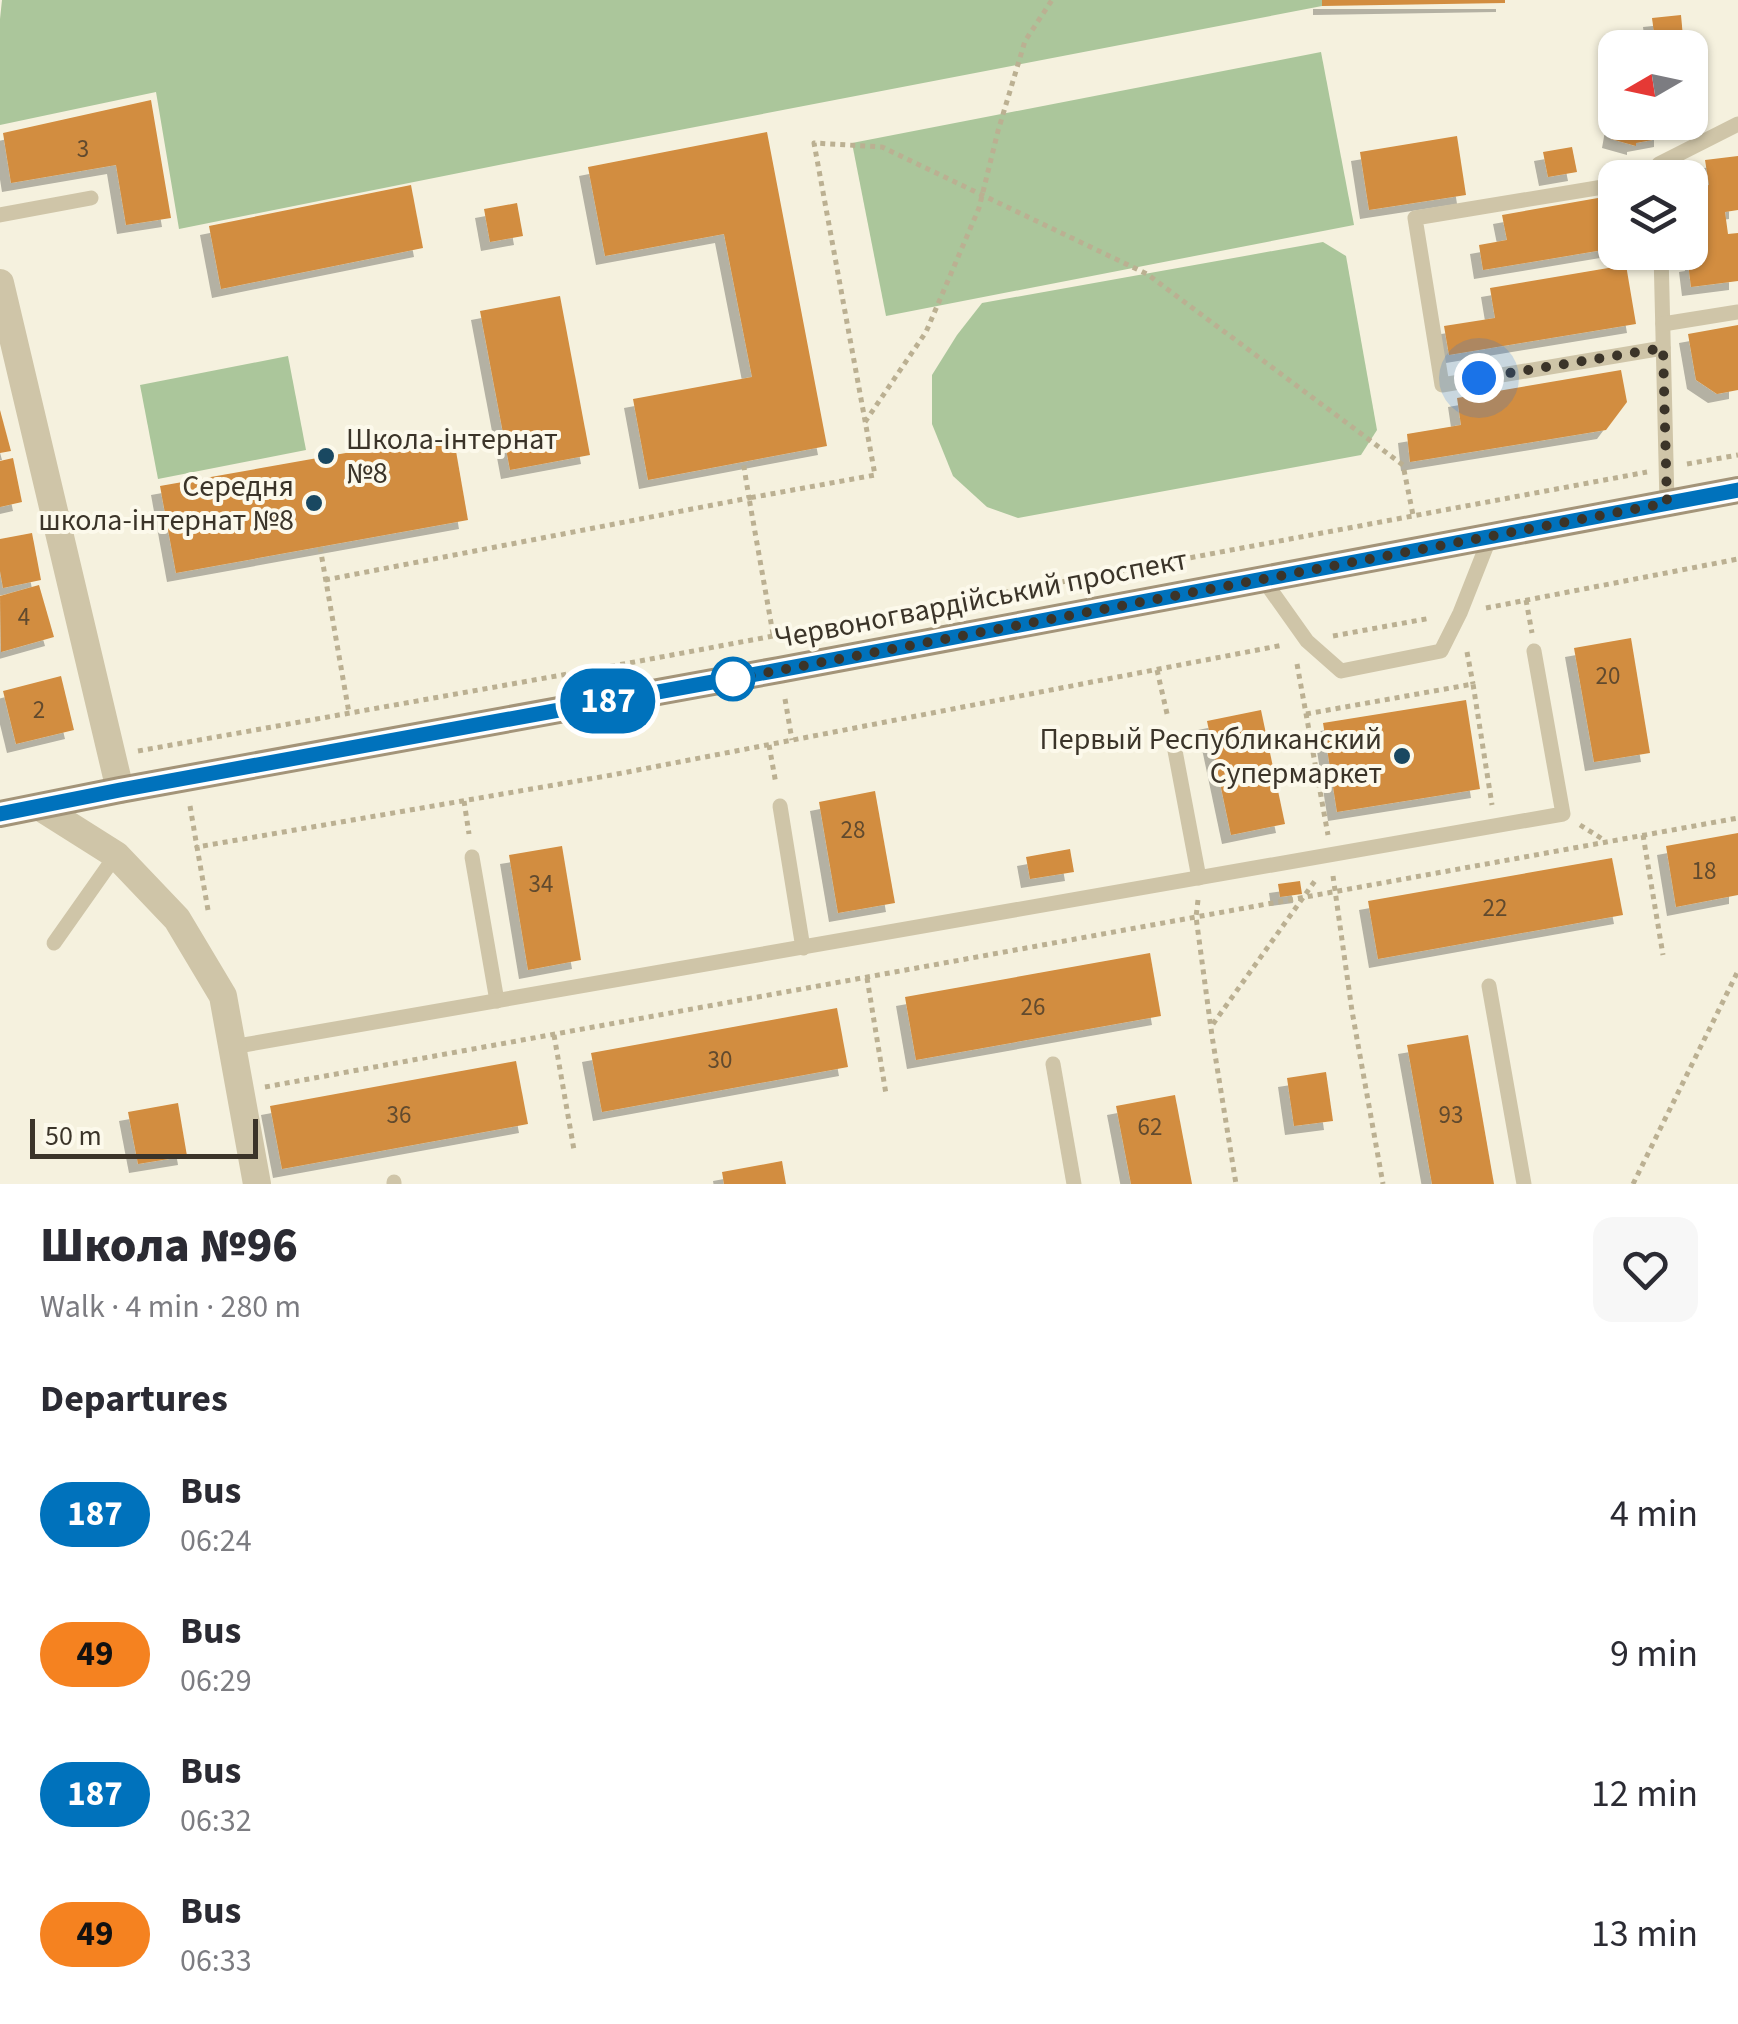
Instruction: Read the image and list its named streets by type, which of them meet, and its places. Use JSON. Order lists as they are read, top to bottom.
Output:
{
  "streets": {
    "main road": ["Червоногвардійський проспект"]
  },
  "places": ["Школа-інтернат №8", "Середня школа-інтернат №8", "Первый Республиканский Супермаркет"],
  "lines": ["bus line 187"],
  "house_numbers": [
    "3",
    "4",
    "20",
    "2",
    "28",
    "18",
    "34",
    "22",
    "26",
    "30",
    "36",
    "93",
    "62"
  ],
  "scale_bar": "50 m",
  "north": "left",
  "page": {
    "on_map": "187",
    "scale": "50 m",
    "heading": [
      ["Школа №96", "Walk · 4 min · 280 m"],
      "Departures"
    ],
    "list": [
      {
        "mark": "187",
        "name": "Bus",
        "note": "06:24",
        "value": "4 min"
      },
      {
        "mark": "49",
        "name": "Bus",
        "note": "06:29",
        "value": "9 min"
      },
      {
        "mark": "187",
        "name": "Bus",
        "note": "06:32",
        "value": "12 min"
      },
      {
        "mark": "49",
        "name": "Bus",
        "note": "06:33",
        "value": "13 min"
      }
    ]
  }
}
